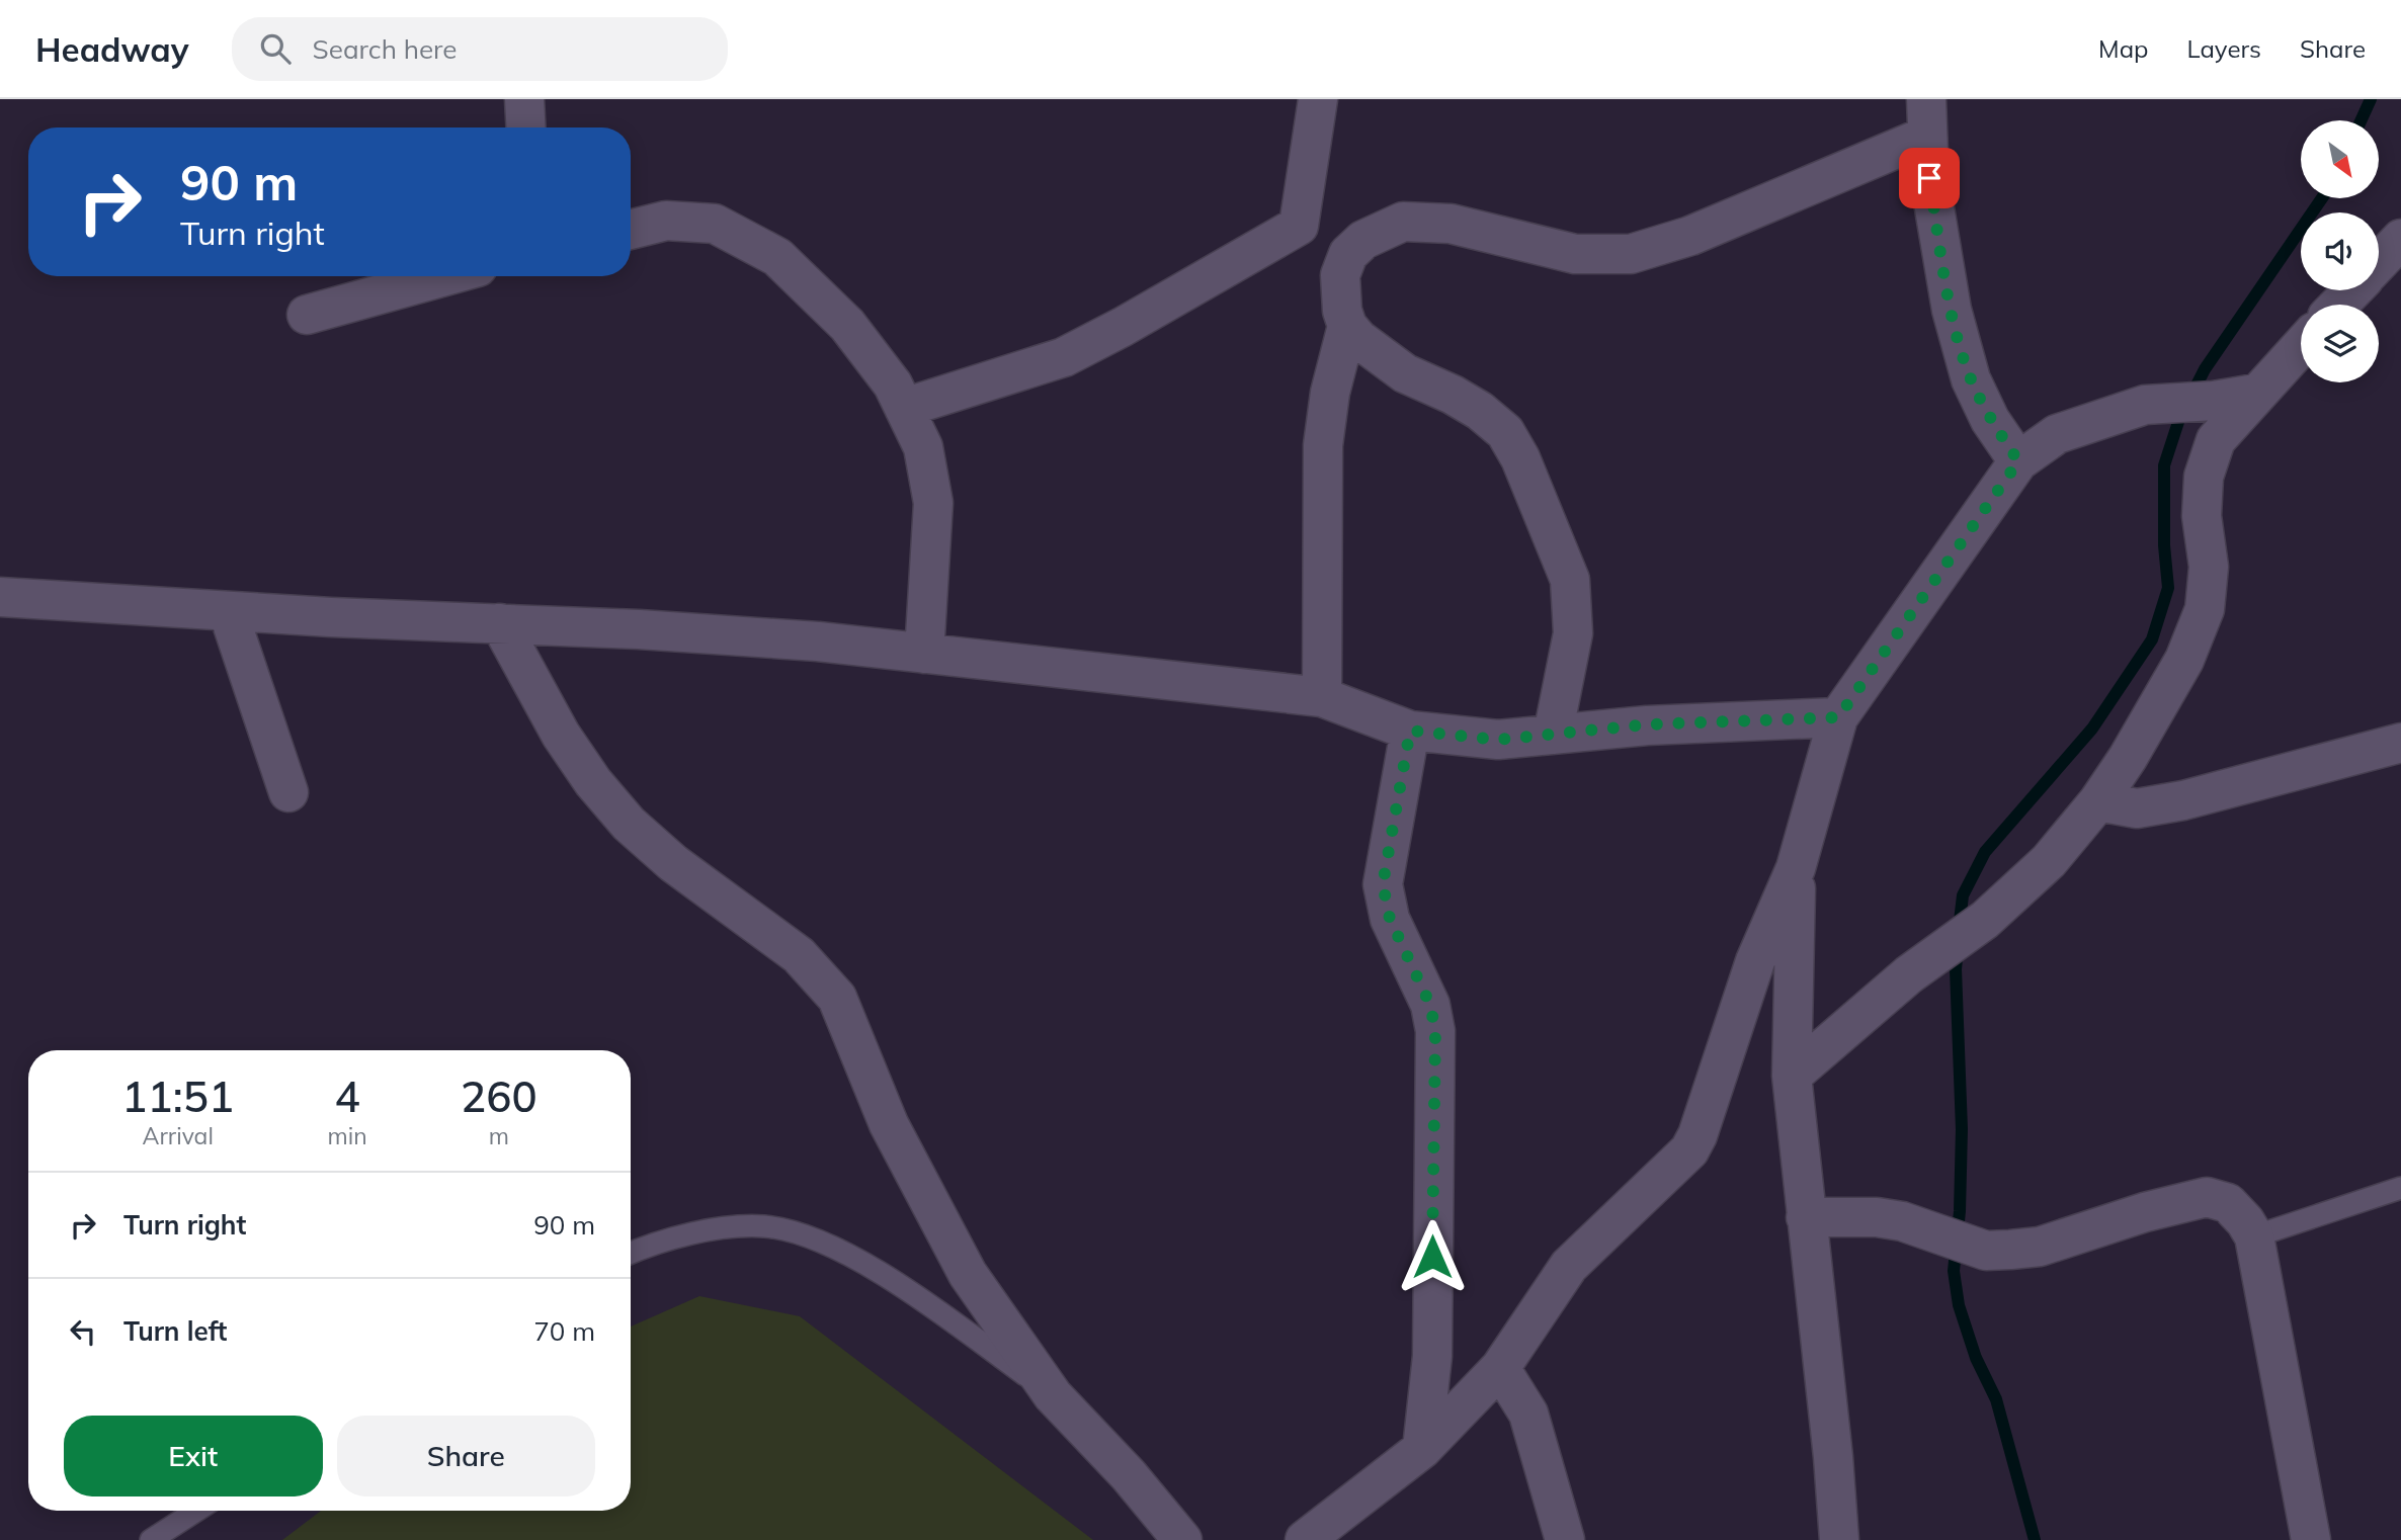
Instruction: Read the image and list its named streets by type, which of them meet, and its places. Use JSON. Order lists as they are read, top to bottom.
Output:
{
  "north": "bottom right",
  "page": {
    "header": "Headway",
    "search": "Search here",
    "nav": ["Map", "Layers", "Share"],
    "turn": ["90 m", "Turn right"],
    "eta": [
      "11:51",
      "Arrival",
      "4",
      "min",
      "260",
      "m"
    ],
    "list": [
      {
        "name": "Turn right",
        "value": "90 m"
      },
      {
        "name": "Turn left",
        "value": "70 m"
      }
    ],
    "buttons": ["Exit", "Share"]
  }
}
